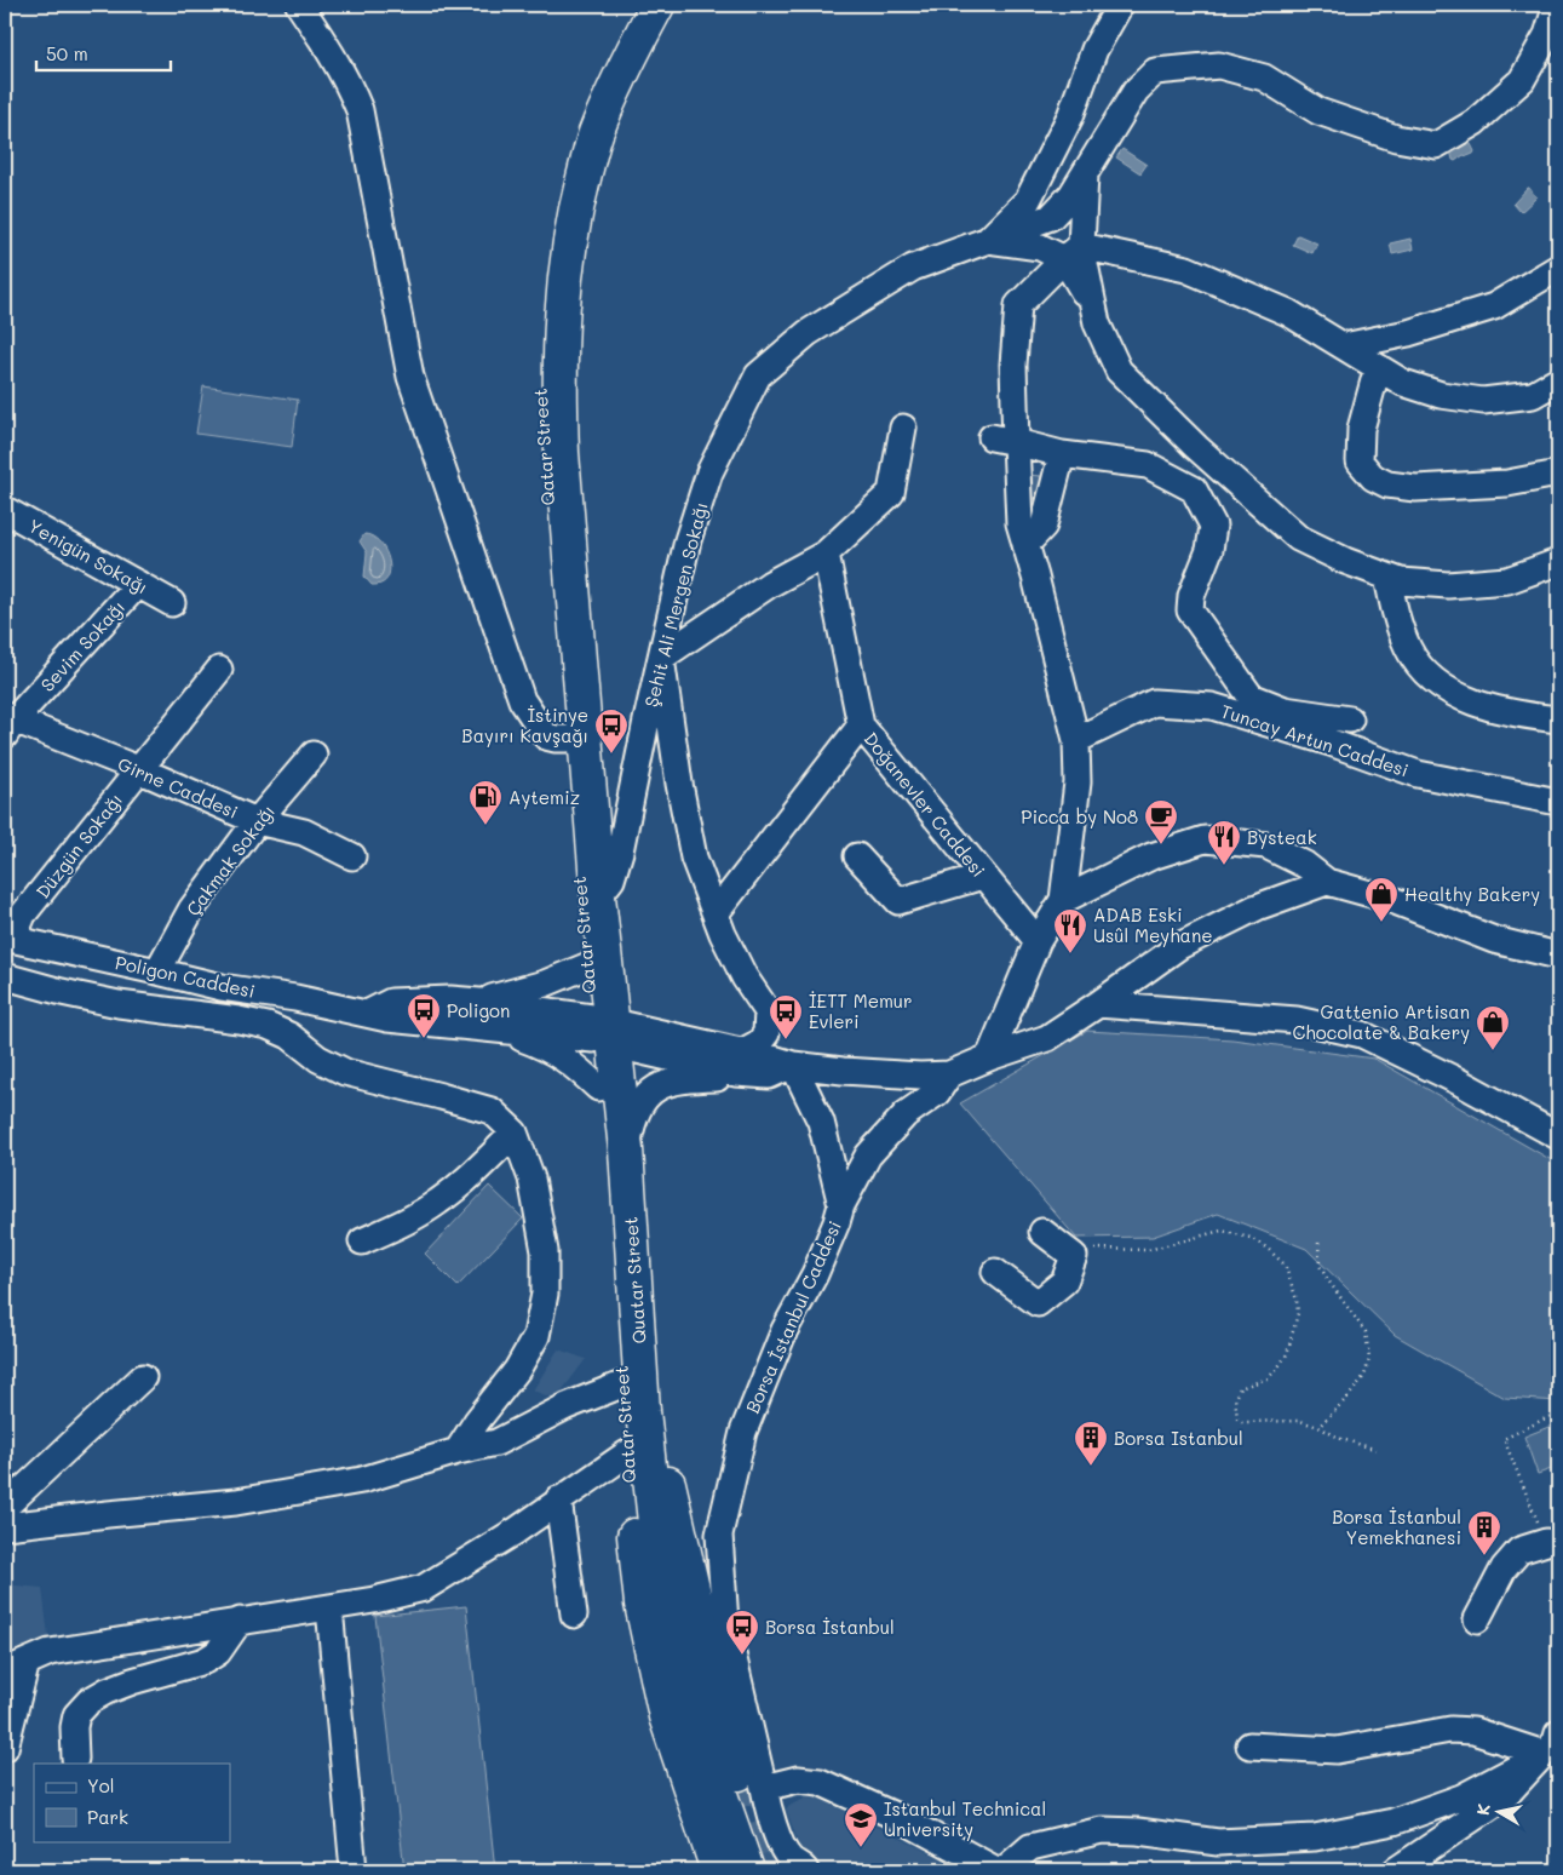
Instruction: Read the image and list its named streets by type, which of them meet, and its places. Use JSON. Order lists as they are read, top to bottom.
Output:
{
  "streets": {
    "main road": ["Qatar Street", "Quatar Street"],
    "street": [
      "Yenigün Sokağı",
      "Şehit Ali Mergen Sokağı",
      "Sevim Sokağı",
      "Tuncay Artun Caddesi",
      "Girne Caddesi",
      "Doğanevler Caddesi",
      "Düzgün Sokağı",
      "Çakmak Sokağı",
      "Poligon Caddesi",
      "Borsa İstanbul Caddesi"
    ]
  },
  "crossings": [
    ["Qatar Street", "Şehit Ali Mergen Sokağı"],
    ["Qatar Street", "Poligon Caddesi"],
    ["Qatar Street", "Quatar Street"],
    ["Yenigün Sokağı", "Sevim Sokağı"],
    ["Sevim Sokağı", "Girne Caddesi"],
    ["Girne Caddesi", "Düzgün Sokağı"],
    ["Girne Caddesi", "Çakmak Sokağı"],
    ["Düzgün Sokağı", "Poligon Caddesi"],
    ["Çakmak Sokağı", "Poligon Caddesi"]
  ],
  "places": {
    "bus stop": [
      "İstinye Bayırı Kavşağı",
      "Poligon",
      "İETT Memur Evleri",
      "Borsa İstanbul"
    ],
    "fuel station": ["Aytemiz"],
    "cafe": ["Picca by No8"],
    "restaurant": ["Bysteak", "ADAB Eski Usûl Meyhane"],
    "shop": ["Healthy Bakery", "Gattenio Artisan Chocolate & Bakery"],
    "building": ["Borsa Istanbul", "Borsa İstanbul Yemekhanesi"],
    "school or university": ["Istanbul Technical University"]
  },
  "legend": ["Yol", "Park"],
  "scale_bar": "50 m",
  "north": "left"
}
